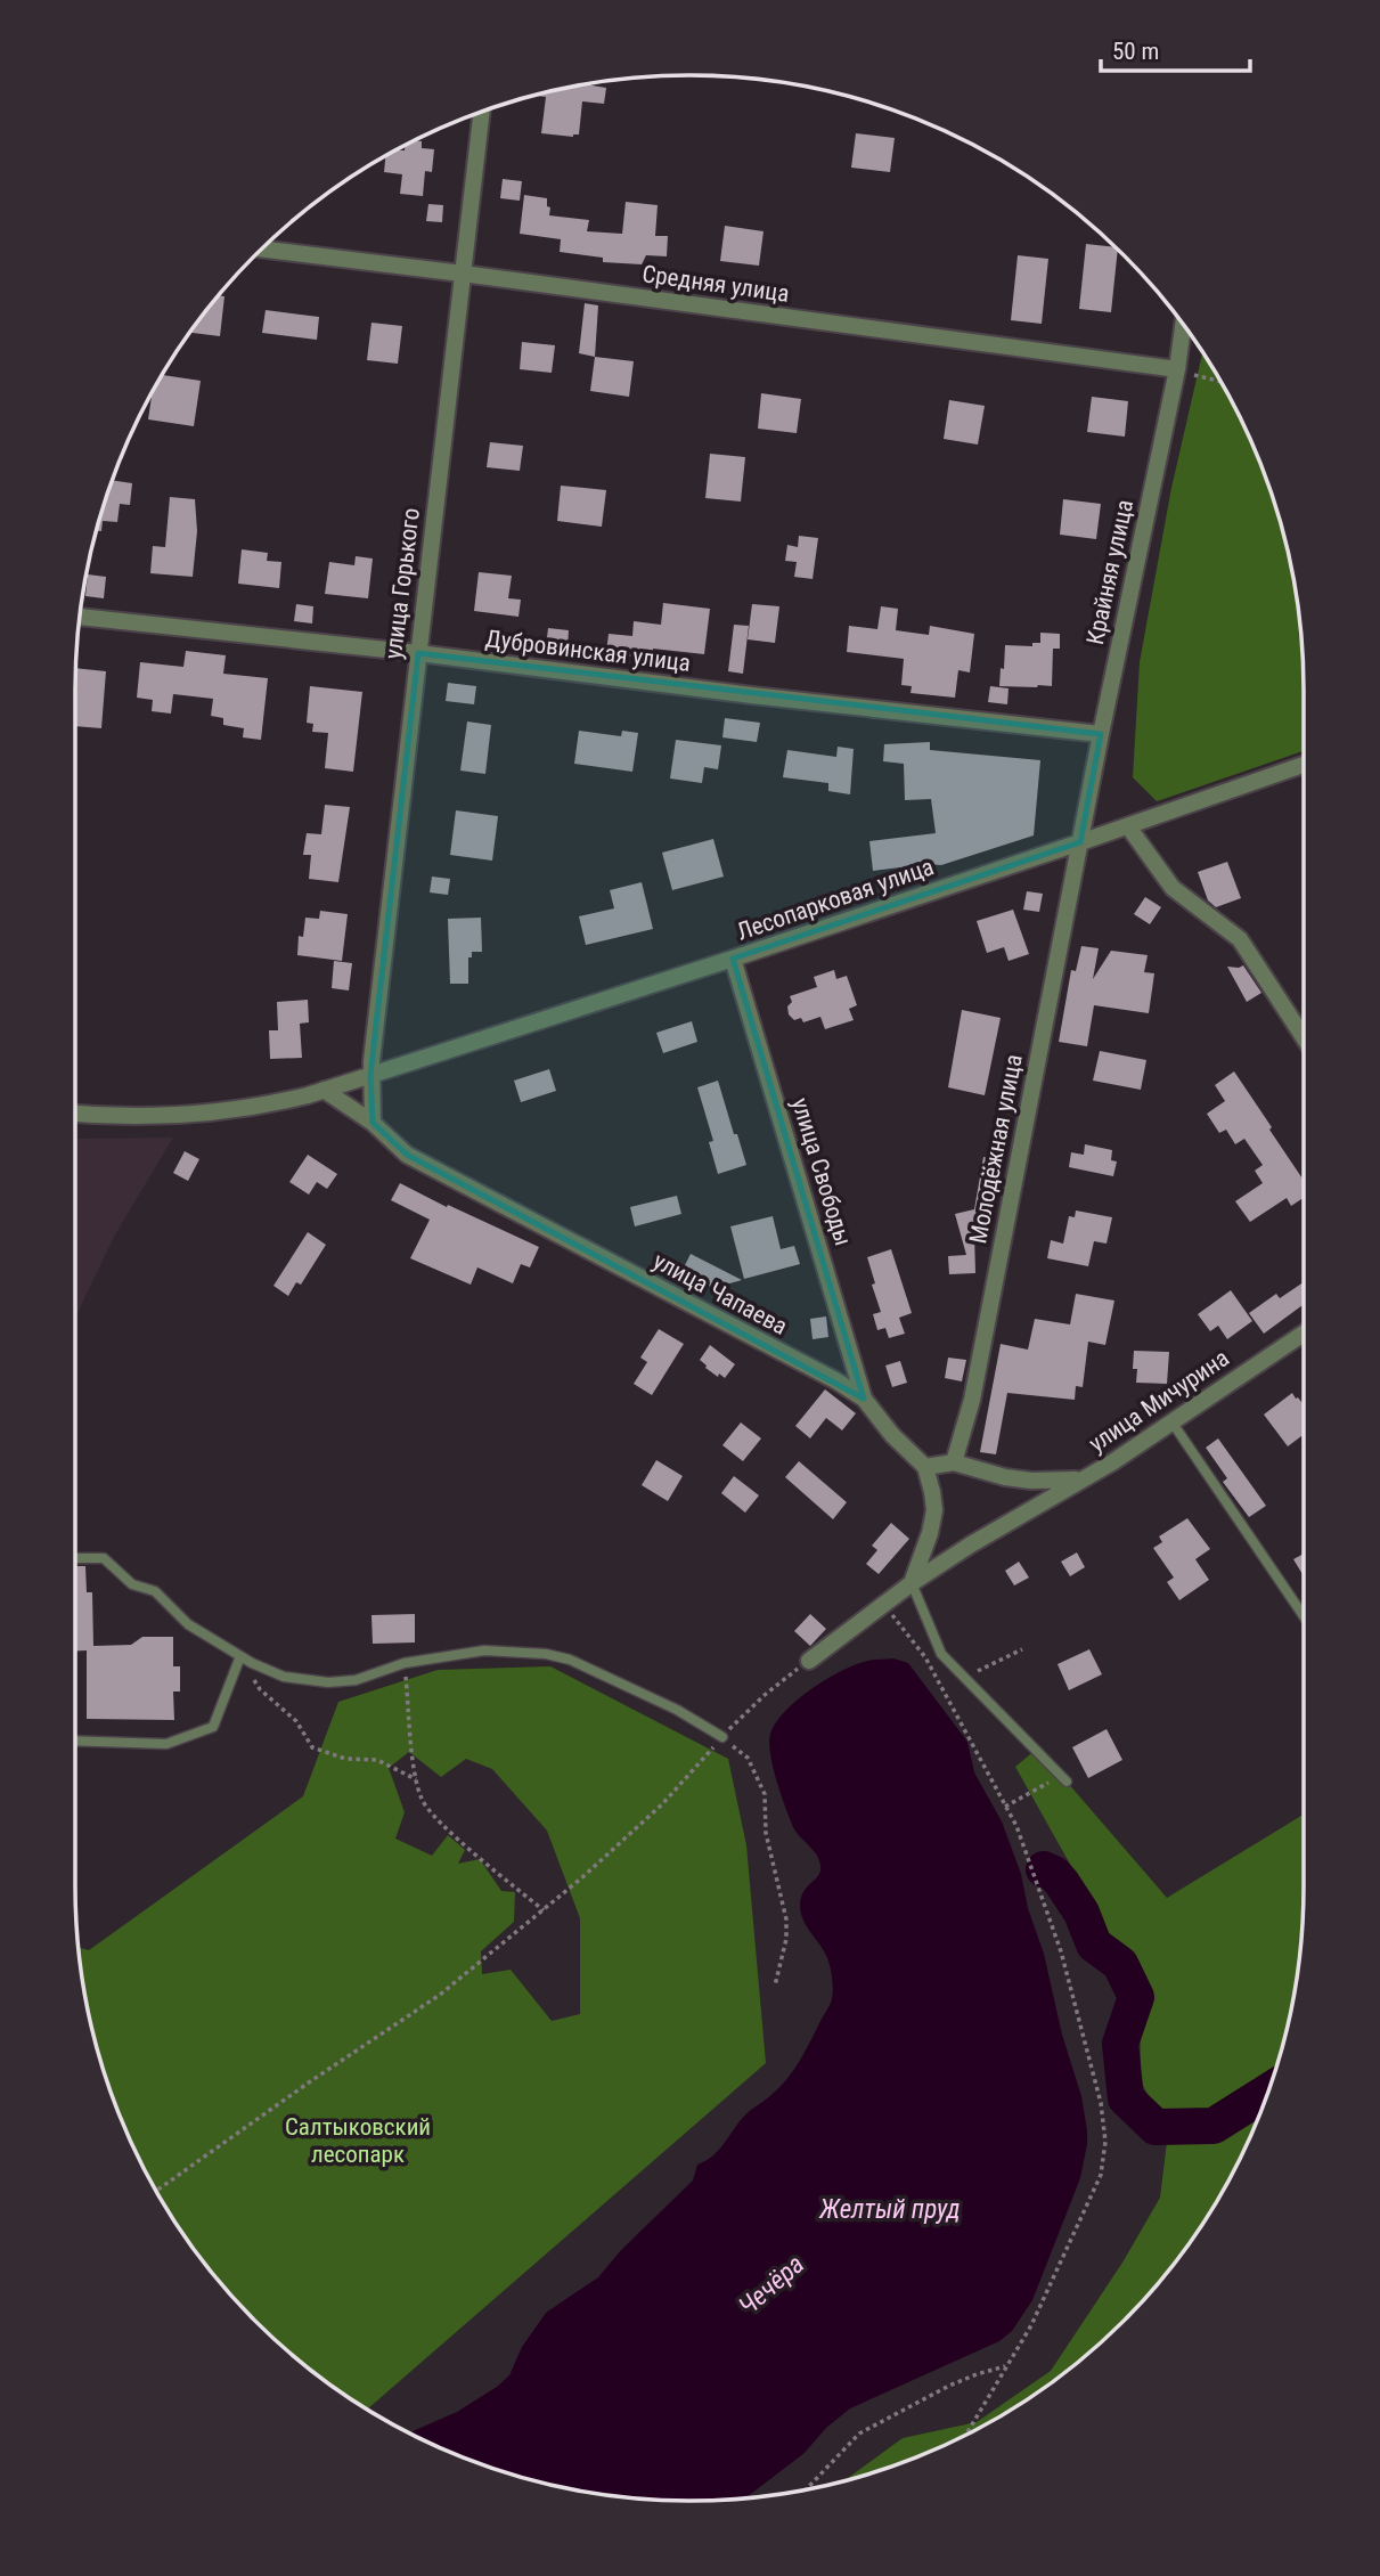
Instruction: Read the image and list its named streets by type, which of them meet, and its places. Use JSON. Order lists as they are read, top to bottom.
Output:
{
  "streets": {
    "street": [
      "Средняя улица",
      "Крайняя улица",
      "улица Горького",
      "Дубровинская улица",
      "Лесопарковая улица",
      "Молодёжная улица",
      "улица Свободы",
      "улица Чапаева",
      "улица Мичурина"
    ]
  },
  "crossings": [
    ["Средняя улица", "Крайняя улица"],
    ["Средняя улица", "улица Горького"],
    ["Крайняя улица", "Дубровинская улица"],
    ["Крайняя улица", "Лесопарковая улица"],
    ["Крайняя улица", "Молодёжная улица"],
    ["улица Горького", "Дубровинская улица"],
    ["улица Горького", "Лесопарковая улица"],
    ["Лесопарковая улица", "Молодёжная улица"],
    ["Лесопарковая улица", "улица Свободы"],
    ["Лесопарковая улица", "улица Чапаева"],
    ["Молодёжная улица", "улица Мичурина"],
    ["улица Свободы", "улица Чапаева"],
    ["улица Чапаева", "улица Мичурина"]
  ],
  "water": ["Желтый пруд", "Чечёра"],
  "parks": ["Салтыковский лесопарк"],
  "scale_bar": "50 m"
}
